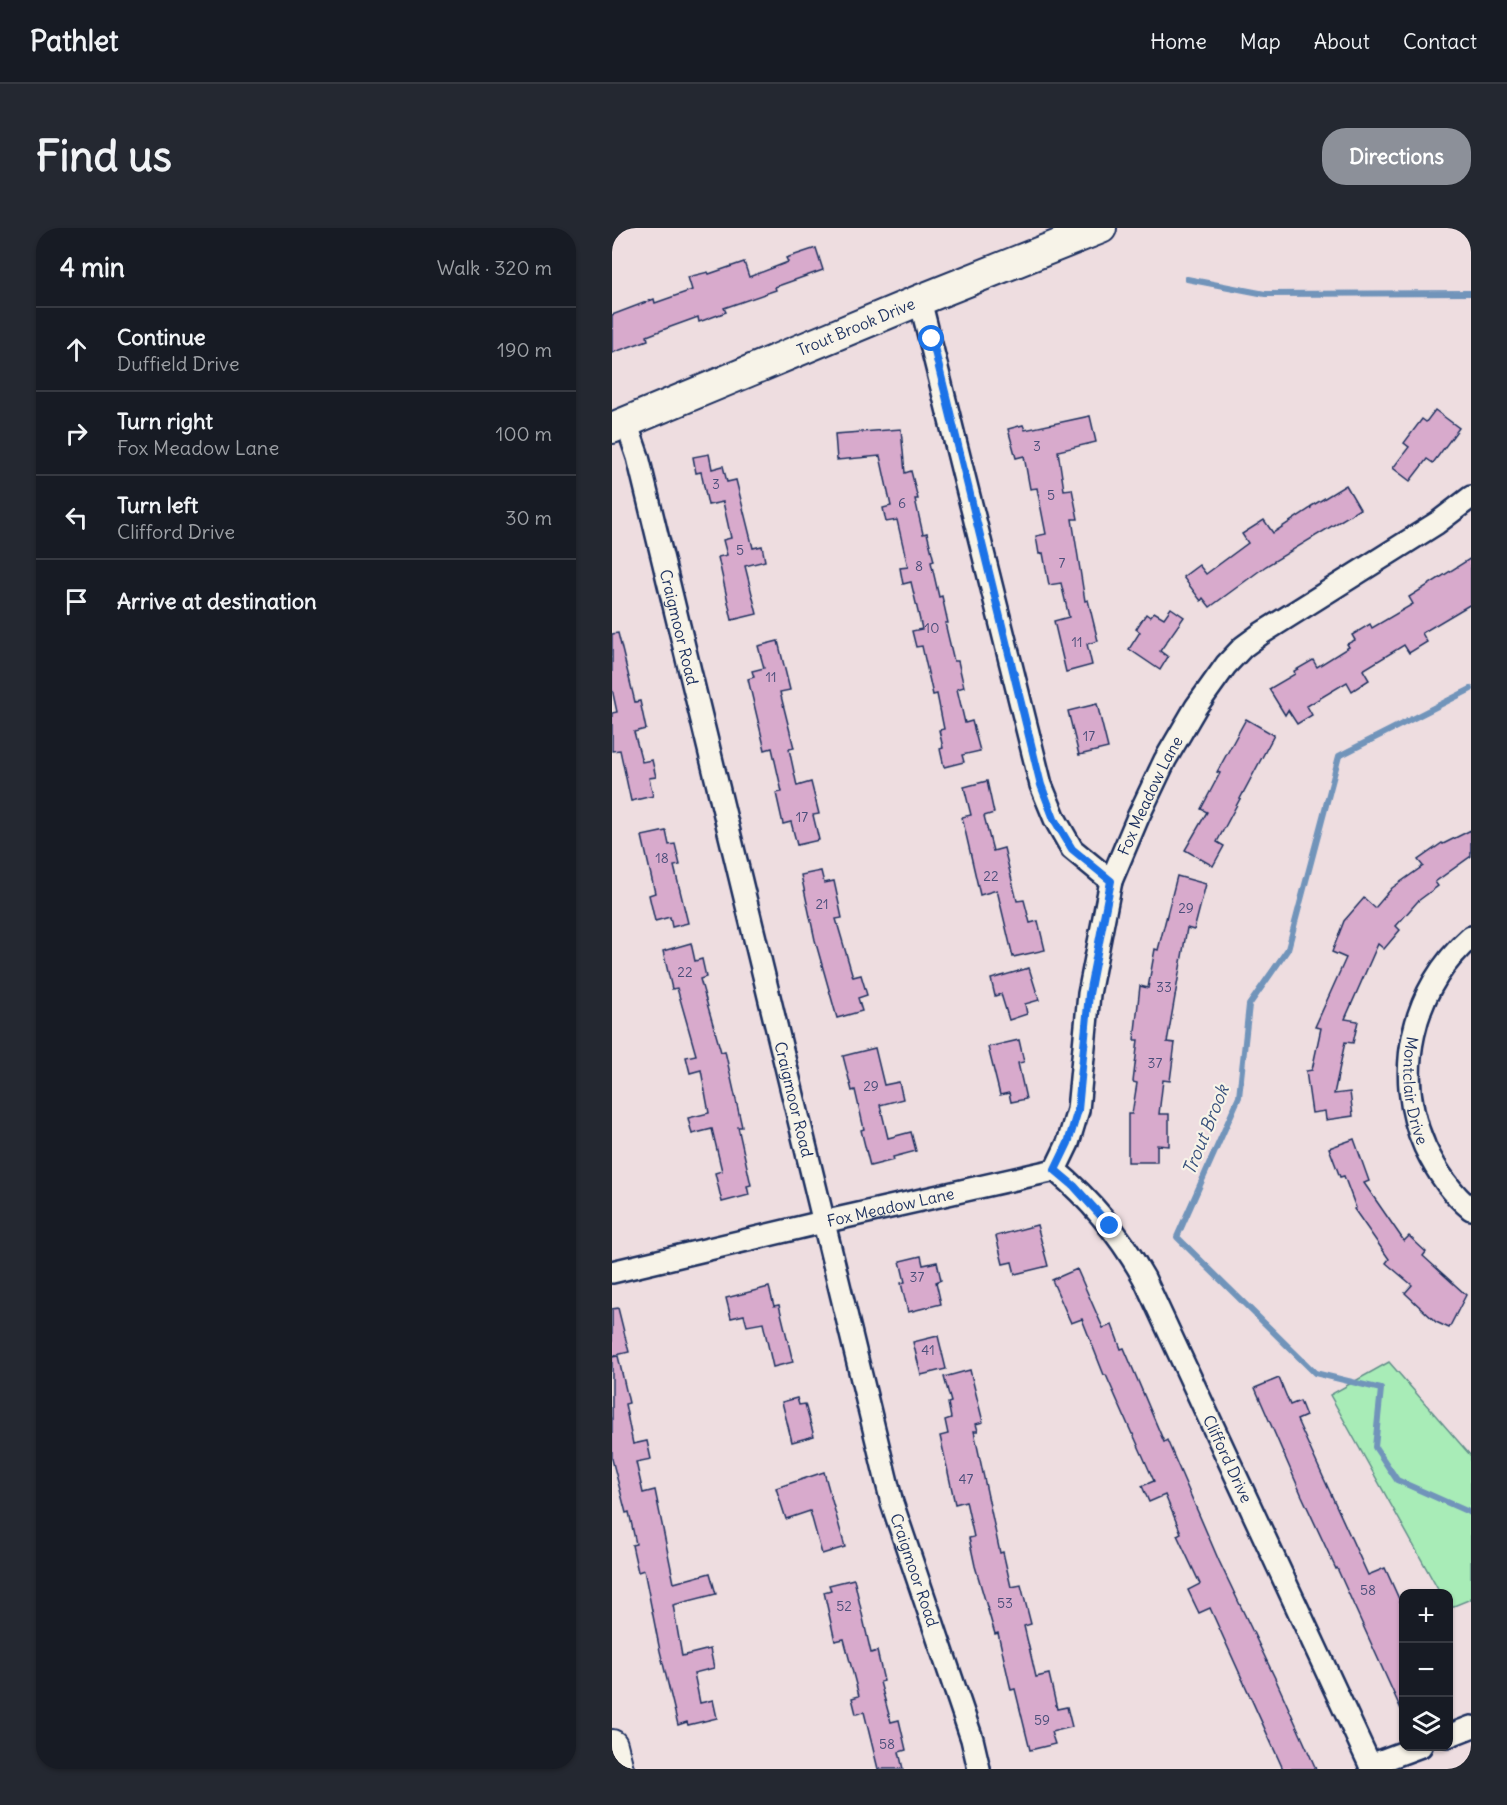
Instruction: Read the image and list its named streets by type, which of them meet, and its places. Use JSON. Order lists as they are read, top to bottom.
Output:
{
  "streets": {
    "main road": ["Trout Brook Drive"],
    "street": [
      "Craigmoor Road",
      "Fox Meadow Lane",
      "Montclair Drive",
      "Clifford Drive"
    ]
  },
  "crossings": [
    ["Trout Brook Drive", "Craigmoor Road"],
    ["Craigmoor Road", "Fox Meadow Lane"],
    ["Fox Meadow Lane", "Clifford Drive"]
  ],
  "water": ["Trout Brook"],
  "house_numbers": [
    "3",
    "3",
    "5",
    "6",
    "5",
    "7",
    "8",
    "10",
    "11",
    "11",
    "17",
    "17",
    "18",
    "22",
    "21",
    "29",
    "22",
    "33",
    "37",
    "29",
    "37",
    "41",
    "47",
    "58",
    "53",
    "52",
    "59",
    "58"
  ],
  "page": {
    "header": "Pathlet",
    "nav": [
      "Home",
      "Map",
      "About",
      "Contact"
    ],
    "buttons": "Directions",
    "title": "Find us",
    "heading": ["4 min", "Walk · 320 m"],
    "list": [
      ["Continue", "Duffield Drive", "190 m"],
      ["Turn right", "Fox Meadow Lane", "100 m"],
      ["Turn left", "Clifford Drive", "30 m"],
      "Arrive at destination"
    ],
    "map_buttons": ["+", "−"]
  }
}
